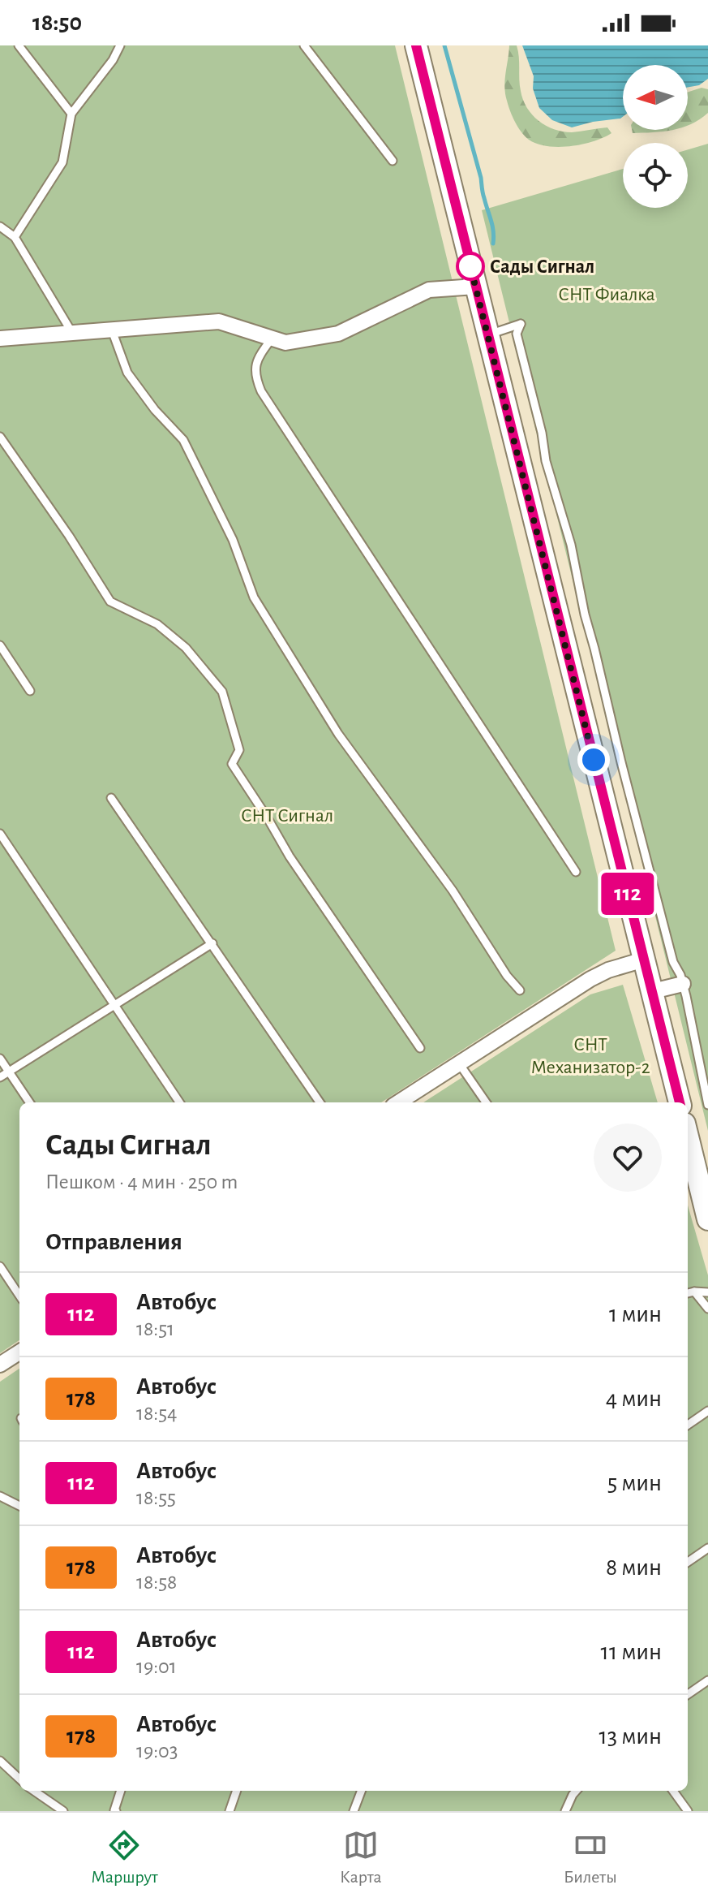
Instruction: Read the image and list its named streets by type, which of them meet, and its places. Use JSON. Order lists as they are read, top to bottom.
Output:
{
  "parks": ["СНТ Фиалка", "СНТ Сигнал", "СНТ Механизатор-2"],
  "places": ["Сады Сигнал"],
  "lines": ["bus line 112"],
  "north": "left",
  "page": {
    "status": "18:50",
    "on_map": "112",
    "heading": [
      ["Сады Сигнал", "Пешком · 4 мин · 250 m"],
      "Отправления"
    ],
    "list": [
      {
        "mark": "112",
        "name": "Автобус",
        "note": "18:51",
        "value": "1 мин"
      },
      {
        "mark": "178",
        "name": "Автобус",
        "note": "18:54",
        "value": "4 мин"
      },
      {
        "mark": "112",
        "name": "Автобус",
        "note": "18:55",
        "value": "5 мин"
      },
      {
        "mark": "178",
        "name": "Автобус",
        "note": "18:58",
        "value": "8 мин"
      },
      {
        "mark": "112",
        "name": "Автобус",
        "note": "19:01",
        "value": "11 мин"
      },
      {
        "mark": "178",
        "name": "Автобус",
        "note": "19:03",
        "value": "13 мин"
      }
    ],
    "tabs": ["Маршрут", "Карта", "Билеты"]
  }
}
